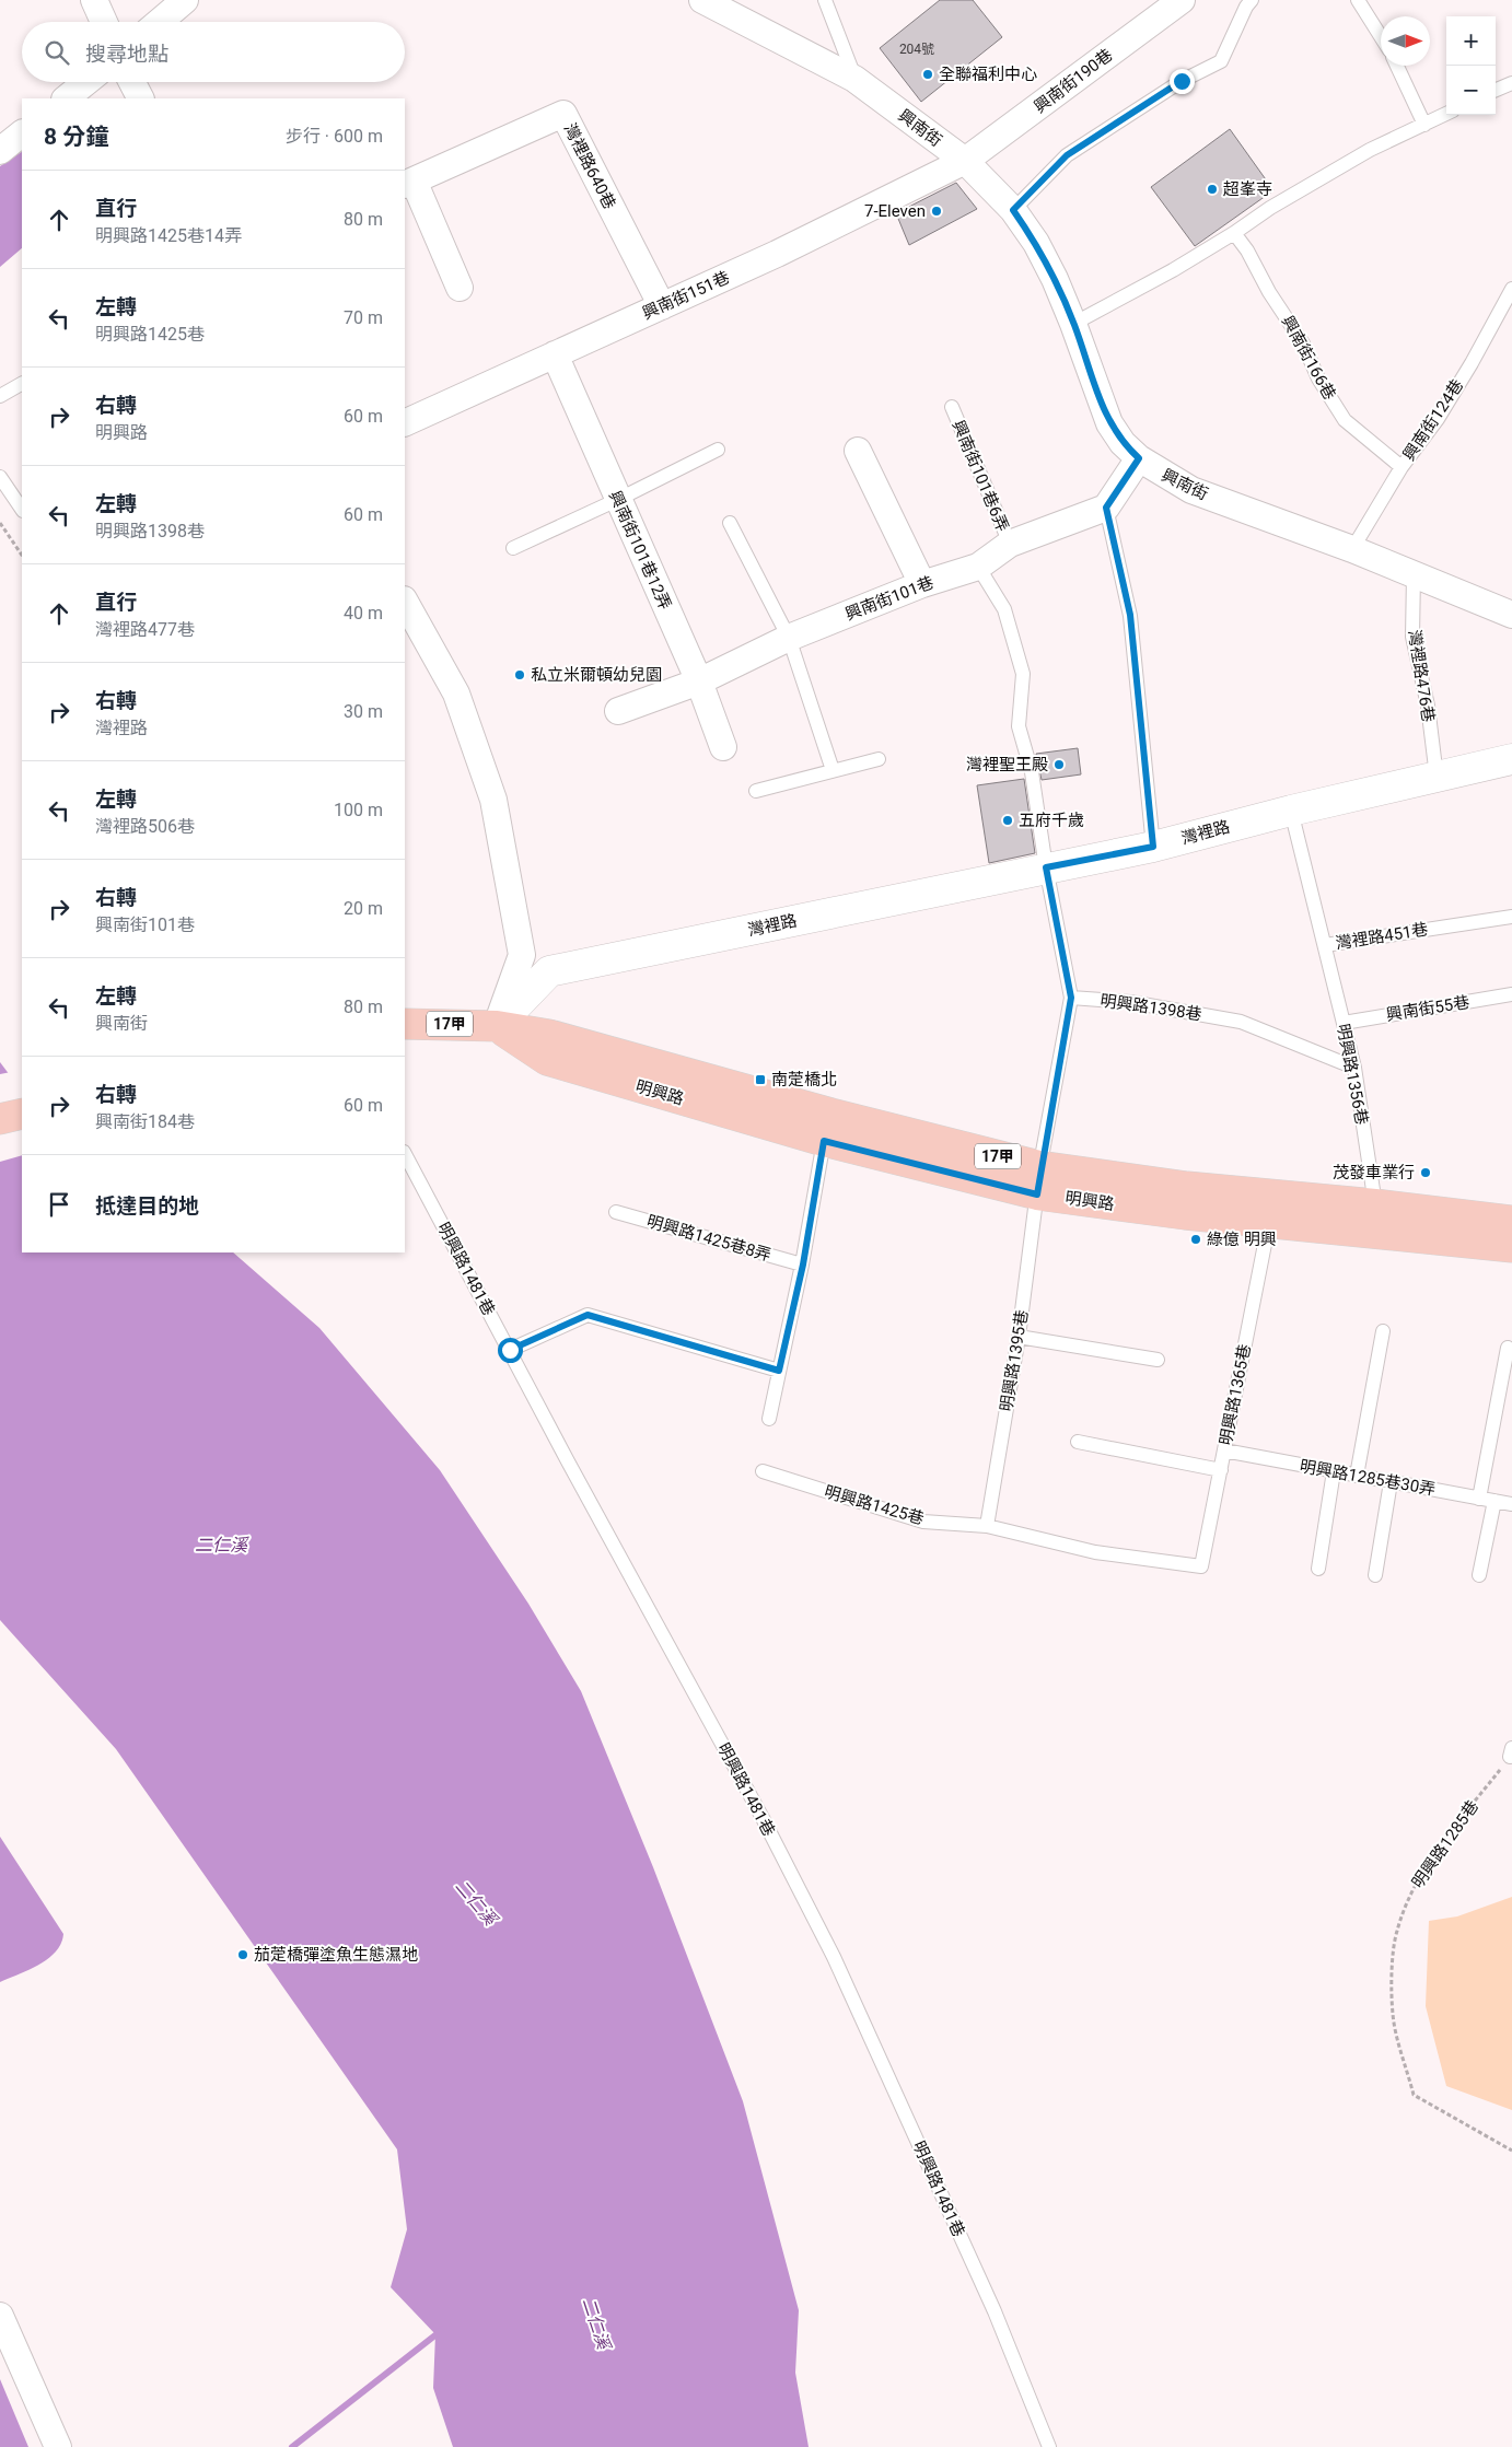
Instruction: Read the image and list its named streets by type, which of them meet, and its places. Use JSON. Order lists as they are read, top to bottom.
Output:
{
  "streets": {
    "main road": ["17甲", "明興路"],
    "street": [
      "興南街190巷",
      "興南街",
      "灣裡路640巷",
      "興南街151巷",
      "興南街101巷12弄",
      "興南街101巷",
      "灣裡路"
    ],
    "lane": [
      "興南街166巷",
      "興南街124巷",
      "興南街101巷6弄",
      "灣裡路476巷",
      "灣裡路451巷",
      "明興路1398巷",
      "興南街55巷",
      "明興路1356巷",
      "明興路1425巷8弄",
      "明興路1481巷",
      "明興路1395巷",
      "明興路1365巷",
      "明興路1285巷30弄",
      "明興路1425巷"
    ],
    "path": ["明興路1285巷"]
  },
  "crossings": [
    ["興南街190巷", "興南街"],
    ["興南街190巷", "興南街151巷"],
    ["興南街", "興南街151巷"],
    ["興南街", "興南街124巷"],
    ["興南街", "灣裡路476巷"],
    ["灣裡路640巷", "興南街151巷"],
    ["興南街151巷", "興南街101巷12弄"],
    ["興南街166巷", "興南街124巷"],
    ["興南街101巷6弄", "興南街101巷"],
    ["興南街101巷12弄", "興南街101巷"],
    ["灣裡路476巷", "灣裡路"],
    ["灣裡路", "灣裡路451巷"],
    ["灣裡路", "明興路"],
    ["灣裡路451巷", "明興路1356巷"],
    ["明興路1398巷", "明興路1356巷"],
    ["興南街55巷", "明興路1356巷"],
    ["明興路1356巷", "明興路"],
    ["明興路", "明興路1395巷"],
    ["明興路", "明興路1365巷"],
    ["明興路1395巷", "明興路1425巷"],
    ["明興路1365巷", "明興路1285巷30弄"],
    ["明興路1365巷", "明興路1425巷"]
  ],
  "water": ["二仁溪"],
  "places": {
    "other": [
      "全聯福利中心",
      "超峯寺",
      "7-Eleven",
      "私立米爾頓幼兒園",
      "灣裡聖王殿",
      "五府千歲",
      "茂發車業行",
      "綠億 明興",
      "茄萣橋彈塗魚生態濕地"
    ],
    "transit": ["南萣橋北"]
  },
  "house_numbers": ["204號"],
  "north": "right",
  "page": {
    "map_buttons": ["+", "−"],
    "search": "搜尋地點",
    "heading": ["8 分鐘", "步行 · 600 m"],
    "list": [
      ["直行", "明興路1425巷14弄", "80 m"],
      ["左轉", "明興路1425巷", "70 m"],
      ["右轉", "明興路", "60 m"],
      ["左轉", "明興路1398巷", "60 m"],
      ["直行", "灣裡路477巷", "40 m"],
      ["右轉", "灣裡路", "30 m"],
      ["左轉", "灣裡路506巷", "100 m"],
      ["右轉", "興南街101巷", "20 m"],
      ["左轉", "興南街", "80 m"],
      ["右轉", "興南街184巷", "60 m"],
      "抵達目的地"
    ]
  }
}
